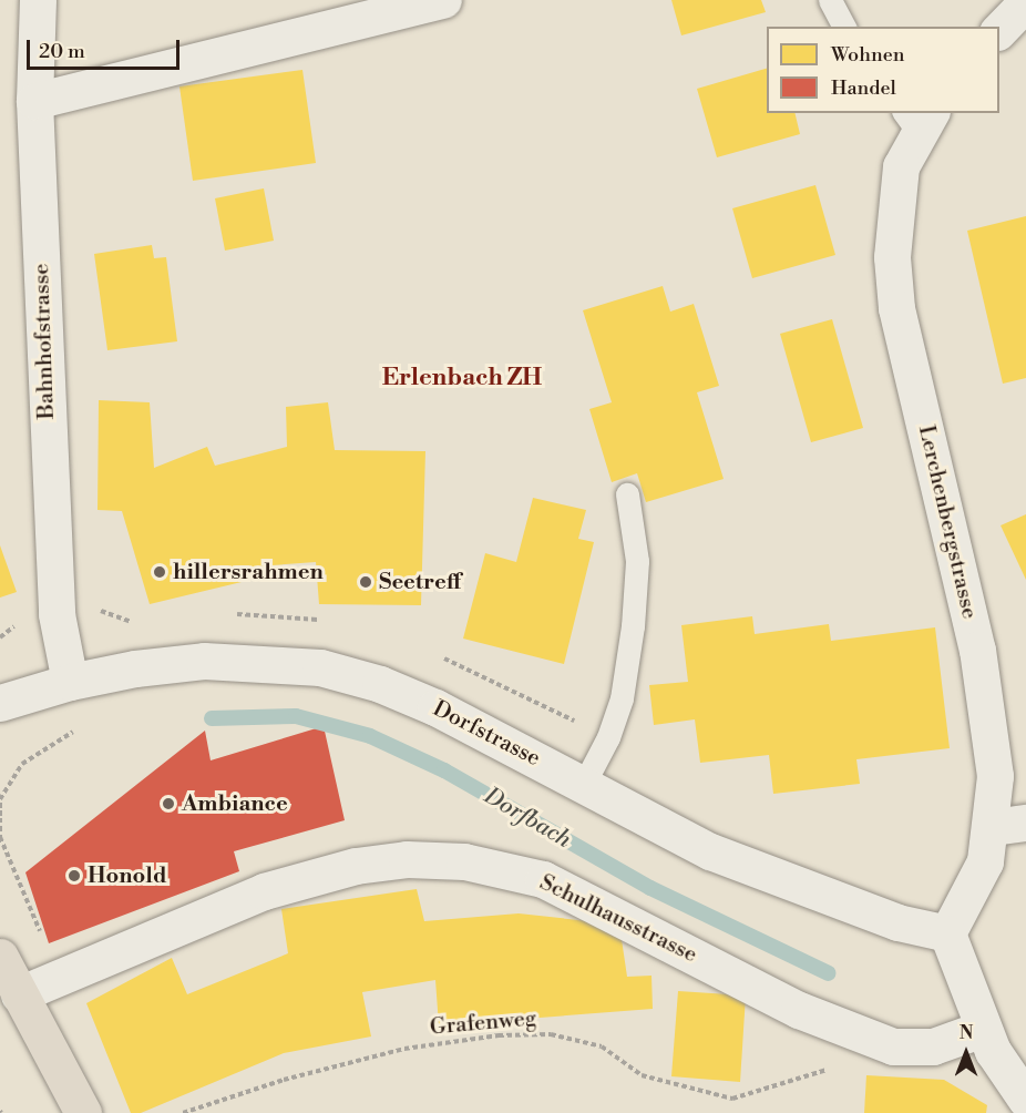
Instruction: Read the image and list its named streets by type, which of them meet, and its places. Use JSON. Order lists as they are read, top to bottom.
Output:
{
  "streets": {
    "street": [
      "Bahnhofstrasse",
      "Lerchenbergstrasse",
      "Dorfstrasse",
      "Schulhausstrasse"
    ],
    "path": ["Grafenweg"]
  },
  "crossings": [
    ["Bahnhofstrasse", "Dorfstrasse"],
    ["Lerchenbergstrasse", "Dorfstrasse"],
    ["Schulhausstrasse", "Grafenweg"]
  ],
  "districts": ["Erlenbach ZH"],
  "water": ["Dorfbach"],
  "places": [
    "hillersrahmen",
    "Seetreff",
    "Ambiance",
    "Honold"
  ],
  "legend": ["Wohnen", "Handel"],
  "scale_bar": "20 m",
  "north": "top"
}
